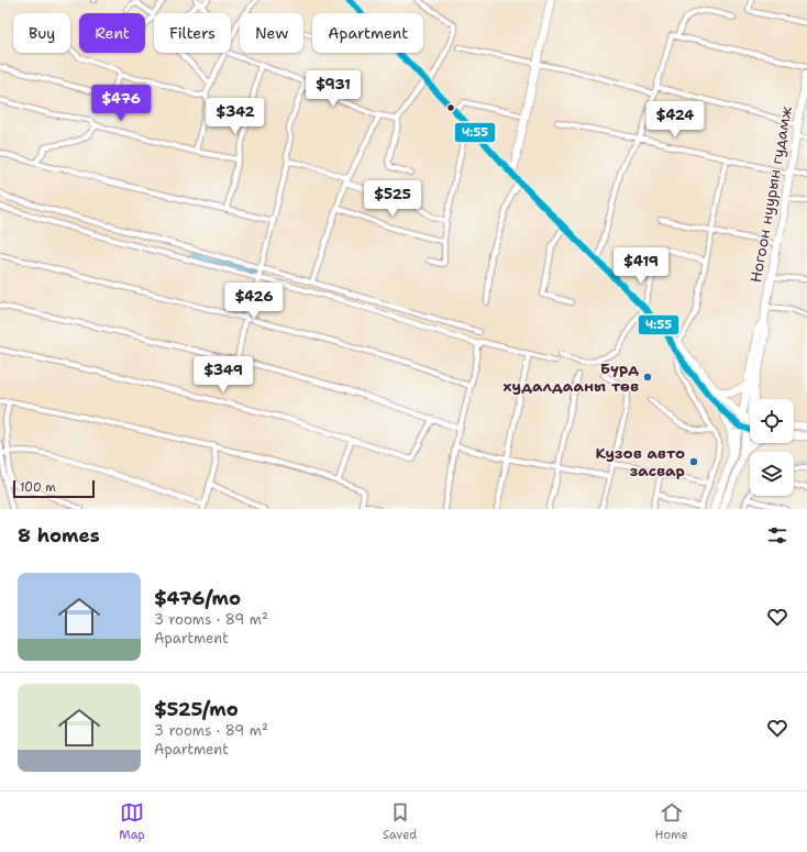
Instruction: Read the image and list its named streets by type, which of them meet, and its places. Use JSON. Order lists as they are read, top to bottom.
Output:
{
  "streets": {
    "main road": ["Ногоон нуурын гудамж"]
  },
  "places": ["Бүрд худалдааны төв", "Кузов авто засвар"],
  "lines": ["transit line Ч:55"],
  "scale_bar": "100 m",
  "page": {
    "chip": [
      "Buy",
      "Rent",
      "Filters",
      "New",
      "Apartment"
    ],
    "price": [
      "$931",
      "$476",
      "$342",
      "$424",
      "$525",
      "$419",
      "$426",
      "$349"
    ],
    "scale": "100 m",
    "heading": "8 homes",
    "list": [
      {
        "name": "$476/mo",
        "note": "3 rooms · 89 m² · Apartment"
      },
      {
        "name": "$525/mo",
        "note": "3 rooms · 89 m² · Apartment"
      }
    ],
    "tabs": ["Map", "Saved", "Home"]
  }
}
